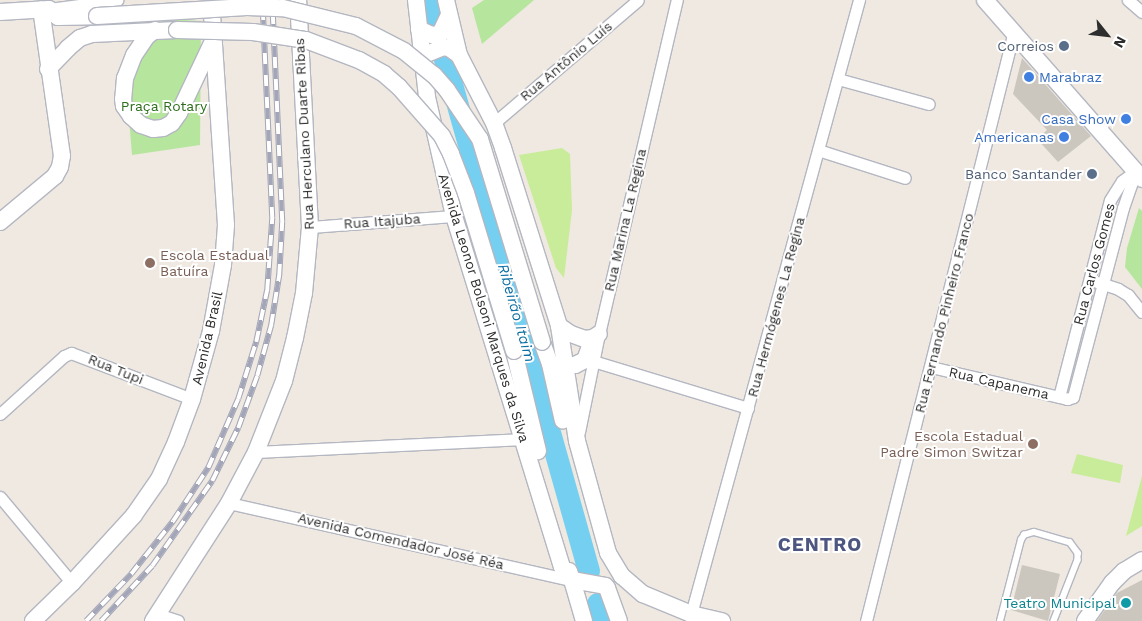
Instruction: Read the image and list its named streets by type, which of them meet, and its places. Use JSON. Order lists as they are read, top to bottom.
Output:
{
  "streets": {
    "main road": ["Rua Herculano Duarte Ribas", "Avenida Leonor Bolsoni Marques da Silva", "Avenida Brasil"],
    "street": [
      "Rua Antônio Luís",
      "Rua Marina La Regina",
      "Rua Itajuba",
      "Rua Carlos Gomes",
      "Rua Hermógenes La Regina",
      "Rua Fernando Pinheiro Franco",
      "Rua Tupi",
      "Rua Capanema",
      "Avenida Comendador José Réa"
    ]
  },
  "crossings": [
    ["Rua Herculano Duarte Ribas", "Rua Itajuba"],
    ["Rua Herculano Duarte Ribas", "Avenida Comendador José Réa"],
    ["Rua Itajuba", "Avenida Leonor Bolsoni Marques da Silva"],
    ["Rua Carlos Gomes", "Rua Capanema"],
    ["Avenida Leonor Bolsoni Marques da Silva", "Avenida Comendador José Réa"],
    ["Rua Fernando Pinheiro Franco", "Rua Capanema"],
    ["Avenida Brasil", "Rua Tupi"]
  ],
  "districts": ["CENTRO"],
  "water": ["Ribeirão Itaim"],
  "parks": ["Praça Rotary"],
  "places": [
    "Correios",
    "Marabraz",
    "Casa Show",
    "Americanas",
    "Banco Santander",
    "Escola Estadual Batuíra",
    "Escola Estadual Padre Simon Switzar",
    "Teatro Municipal"
  ],
  "north": "bottom right"
}
